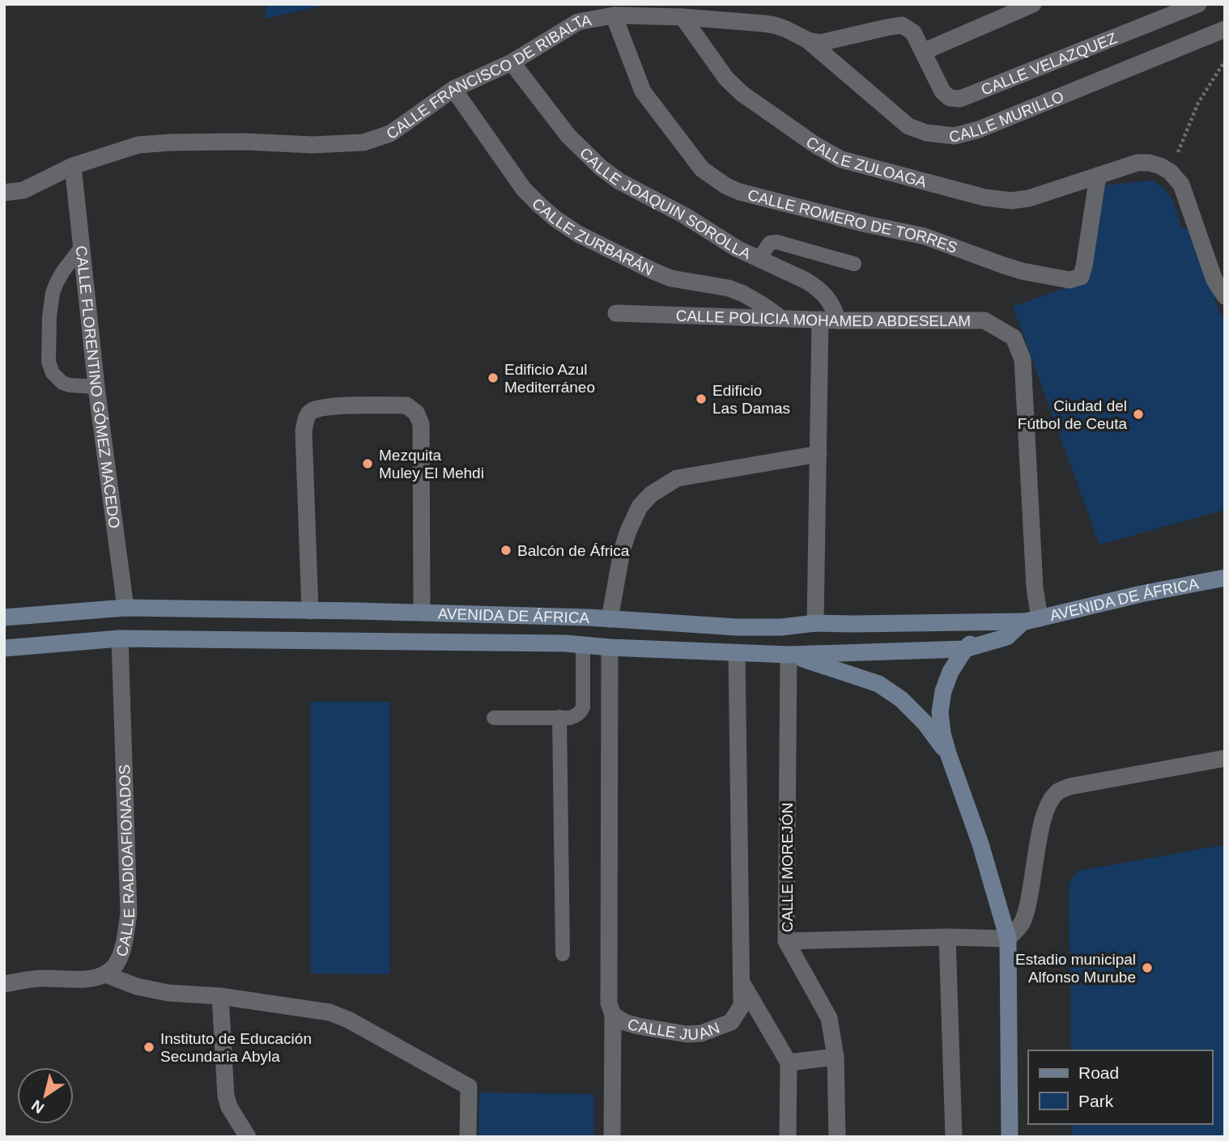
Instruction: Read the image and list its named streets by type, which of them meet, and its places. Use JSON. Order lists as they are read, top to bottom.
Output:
{
  "streets": {
    "main road": ["AVENIDA DE ÁFRICA"],
    "street": [
      "CALLE VELAZQUEZ",
      "CALLE FRANCISCO DE RIBALTA",
      "CALLE MURILLO",
      "CALLE ZULOAGA",
      "CALLE JOAQUIN SOROLLA",
      "CALLE ROMERO DE TORRES",
      "CALLE ZURBARÁN",
      "CALLE POLICIA MOHAMED ABDESELAM",
      "CALLE FLORENTINO GÓMEZ MACEDO",
      "CALLE RADIOAFIONADOS",
      "CALLE MOREJÓN",
      "CALLE JUAN"
    ]
  },
  "crossings": [
    ["CALLE VELAZQUEZ", "CALLE FRANCISCO DE RIBALTA"],
    ["CALLE FRANCISCO DE RIBALTA", "CALLE MURILLO"],
    ["CALLE FRANCISCO DE RIBALTA", "CALLE ZULOAGA"],
    ["CALLE FRANCISCO DE RIBALTA", "CALLE JOAQUIN SOROLLA"],
    ["CALLE FRANCISCO DE RIBALTA", "CALLE ROMERO DE TORRES"],
    ["CALLE FRANCISCO DE RIBALTA", "CALLE ZURBARÁN"],
    ["CALLE FRANCISCO DE RIBALTA", "CALLE FLORENTINO GÓMEZ MACEDO"],
    ["CALLE ZULOAGA", "CALLE ROMERO DE TORRES"],
    ["CALLE JOAQUIN SOROLLA", "CALLE POLICIA MOHAMED ABDESELAM"],
    ["CALLE ZURBARÁN", "CALLE POLICIA MOHAMED ABDESELAM"],
    ["CALLE POLICIA MOHAMED ABDESELAM", "AVENIDA DE ÁFRICA"],
    ["CALLE FLORENTINO GÓMEZ MACEDO", "AVENIDA DE ÁFRICA"],
    ["AVENIDA DE ÁFRICA", "CALLE RADIOAFIONADOS"],
    ["AVENIDA DE ÁFRICA", "CALLE MOREJÓN"],
    ["AVENIDA DE ÁFRICA", "CALLE JUAN"]
  ],
  "places": [
    "Edificio Azul Mediterráneo",
    "Edificio Las Damas",
    "Ciudad del Fútbol de Ceuta",
    "Mezquita Muley El Mehdi",
    "Balcón de África",
    "Estadio municipal Alfonso Murube",
    "Instituto de Educación Secundaria Abyla"
  ],
  "legend": ["Road", "Park"],
  "north": "bottom left"
}
